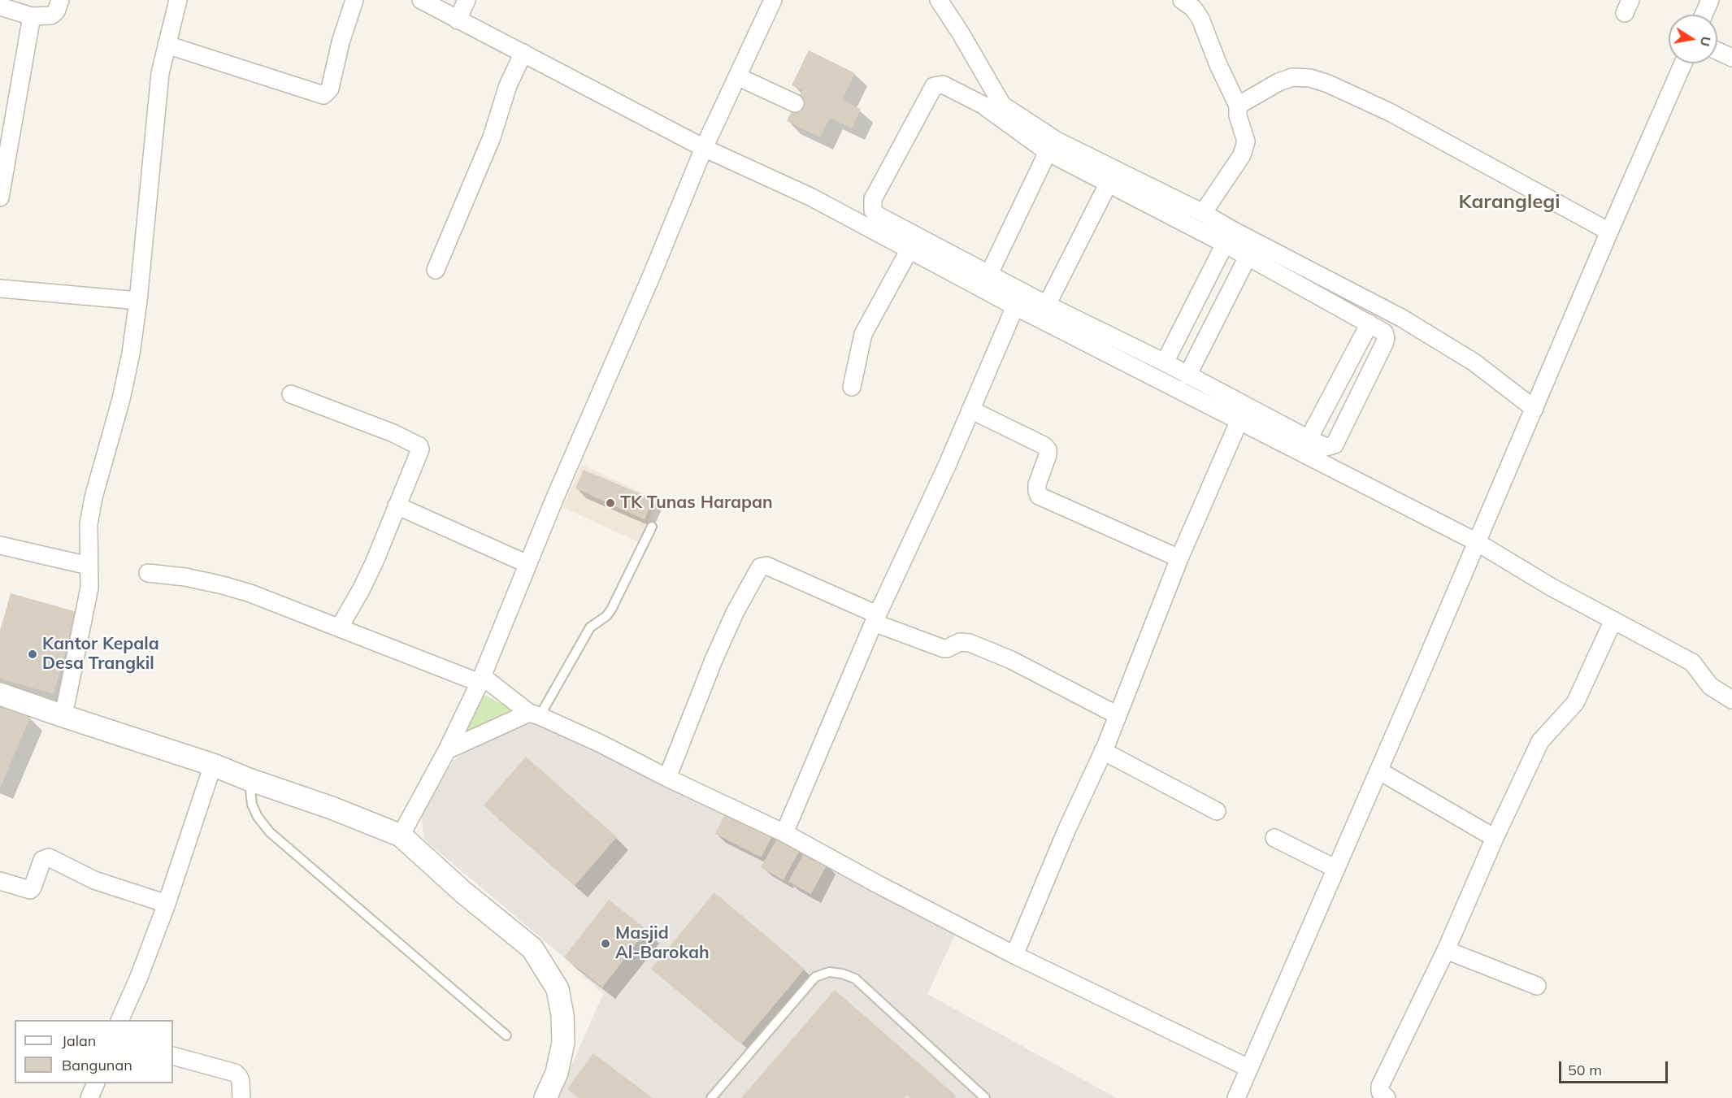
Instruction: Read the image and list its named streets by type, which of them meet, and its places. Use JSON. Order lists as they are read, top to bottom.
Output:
{
  "districts": ["Karanglegi"],
  "places": ["TK Tunas Harapan", "Kantor Kepala Desa Trangkil", "Masjid Al-Barokah"],
  "legend": ["Jalan", "Bangunan"],
  "scale_bar": "50 m",
  "north": "right"
}
